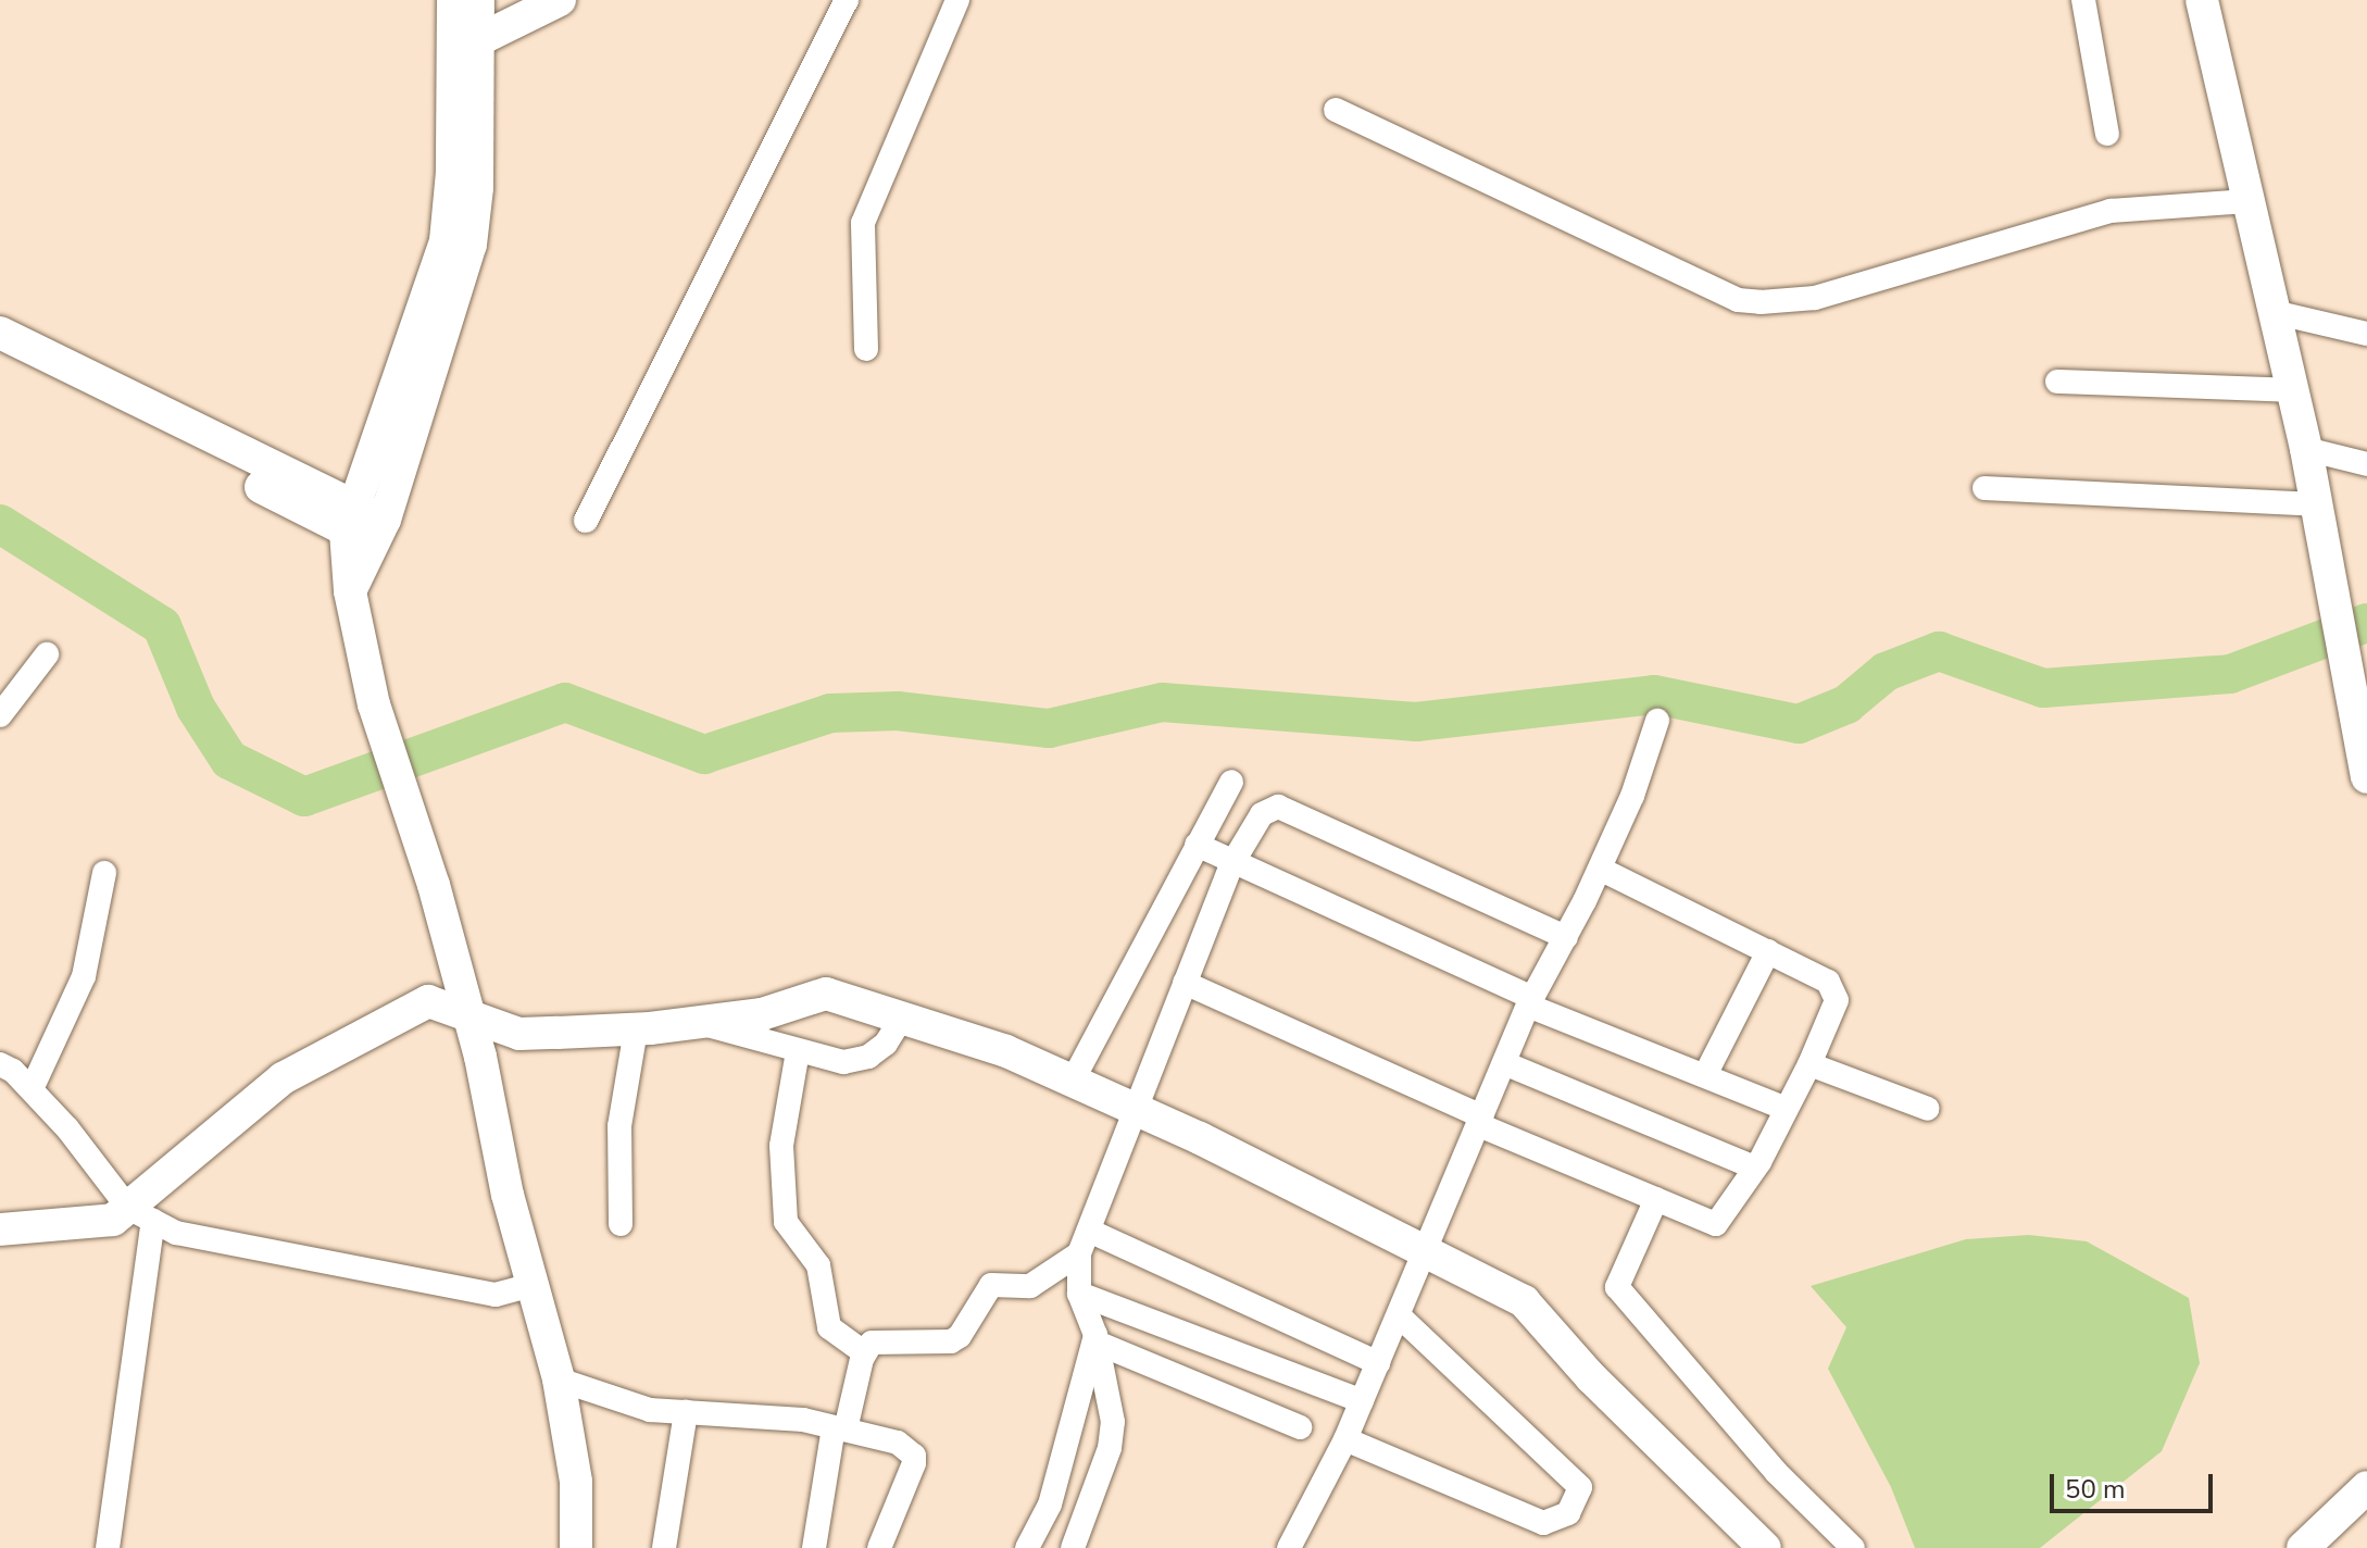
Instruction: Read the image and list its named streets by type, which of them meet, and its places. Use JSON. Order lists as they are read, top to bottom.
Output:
{
  "scale_bar": "50 m"
}
